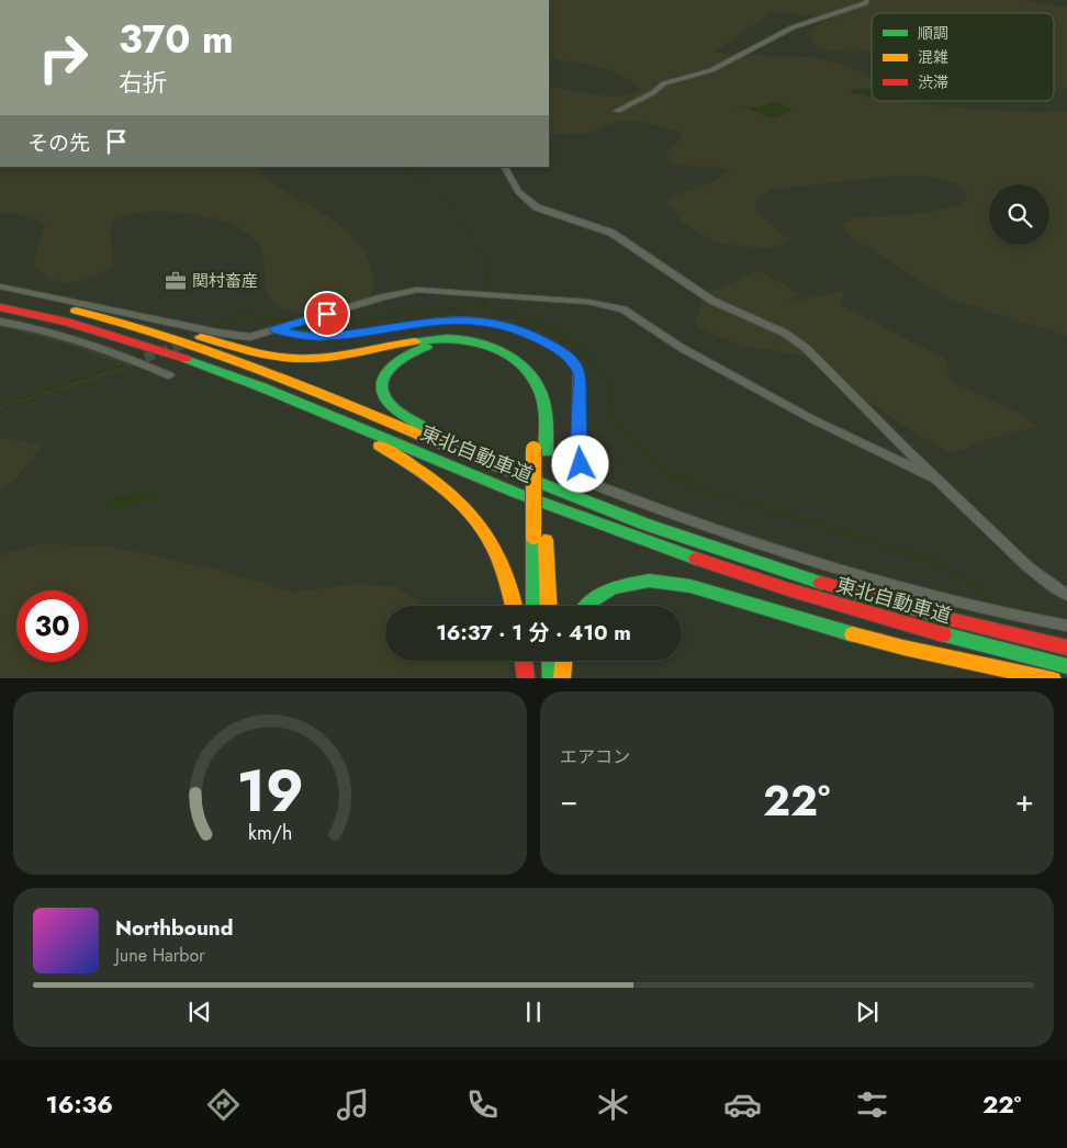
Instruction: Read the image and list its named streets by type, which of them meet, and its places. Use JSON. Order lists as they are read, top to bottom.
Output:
{
  "streets": {
    "highway": ["東北自動車道"]
  },
  "places": {
    "office": ["関村畜産"]
  },
  "legend": ["順調", "混雑", "渋滞"],
  "page": {
    "turn": ["370 m", "右折"],
    "then": "その先",
    "limit": "30",
    "trip": "16:37 · 1 分 · 410 m",
    "tile": "エアコン",
    "heat": ["−", "22°", "+"],
    "song": ["Northbound", "June Harbor"],
    "tabs": ["16:36", "22°"],
    "gauge": ["19", "km/h"]
  }
}
